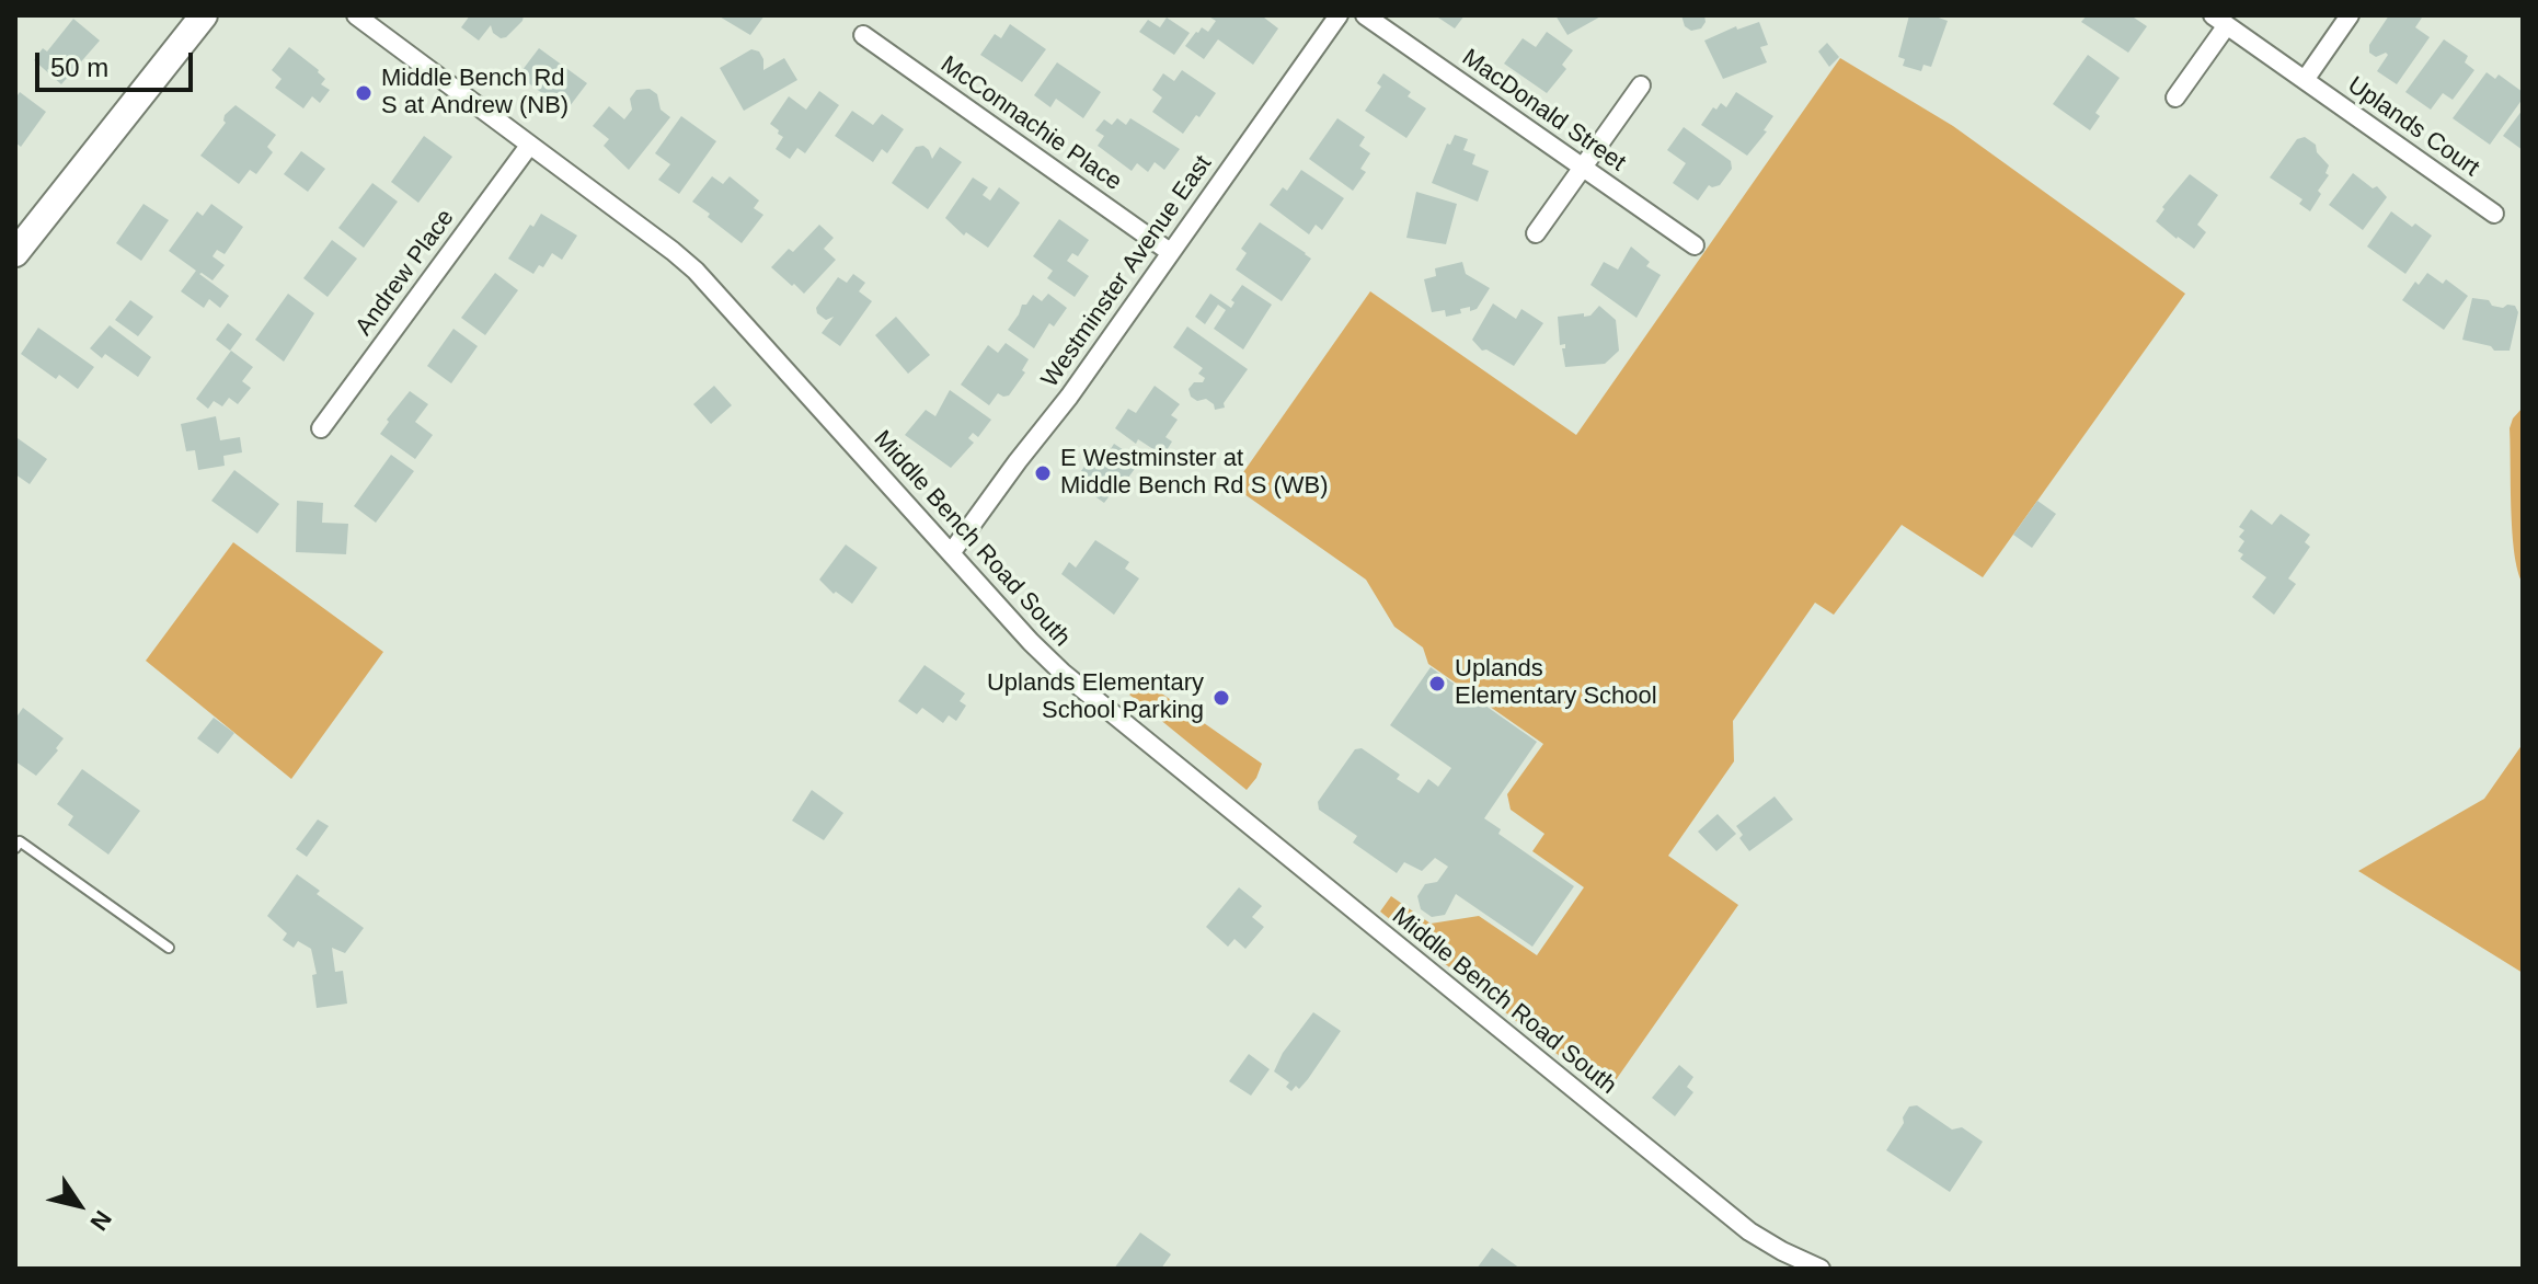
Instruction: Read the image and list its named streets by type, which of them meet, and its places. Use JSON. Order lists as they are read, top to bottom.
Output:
{
  "streets": {
    "street": [
      "MacDonald Street",
      "McConnachie Place",
      "Uplands Court",
      "Westminster Avenue East",
      "Andrew Place",
      "Middle Bench Road South"
    ]
  },
  "crossings": [
    ["McConnachie Place", "Westminster Avenue East"],
    ["Westminster Avenue East", "Middle Bench Road South"],
    ["Andrew Place", "Middle Bench Road South"]
  ],
  "places": [
    "Middle Bench Rd S at Andrew (NB)",
    "E Westminster at Middle Bench Rd S (WB)",
    "Uplands Elementary School",
    "Uplands Elementary School Parking"
  ],
  "scale_bar": "50 m",
  "north": "bottom right"
}
